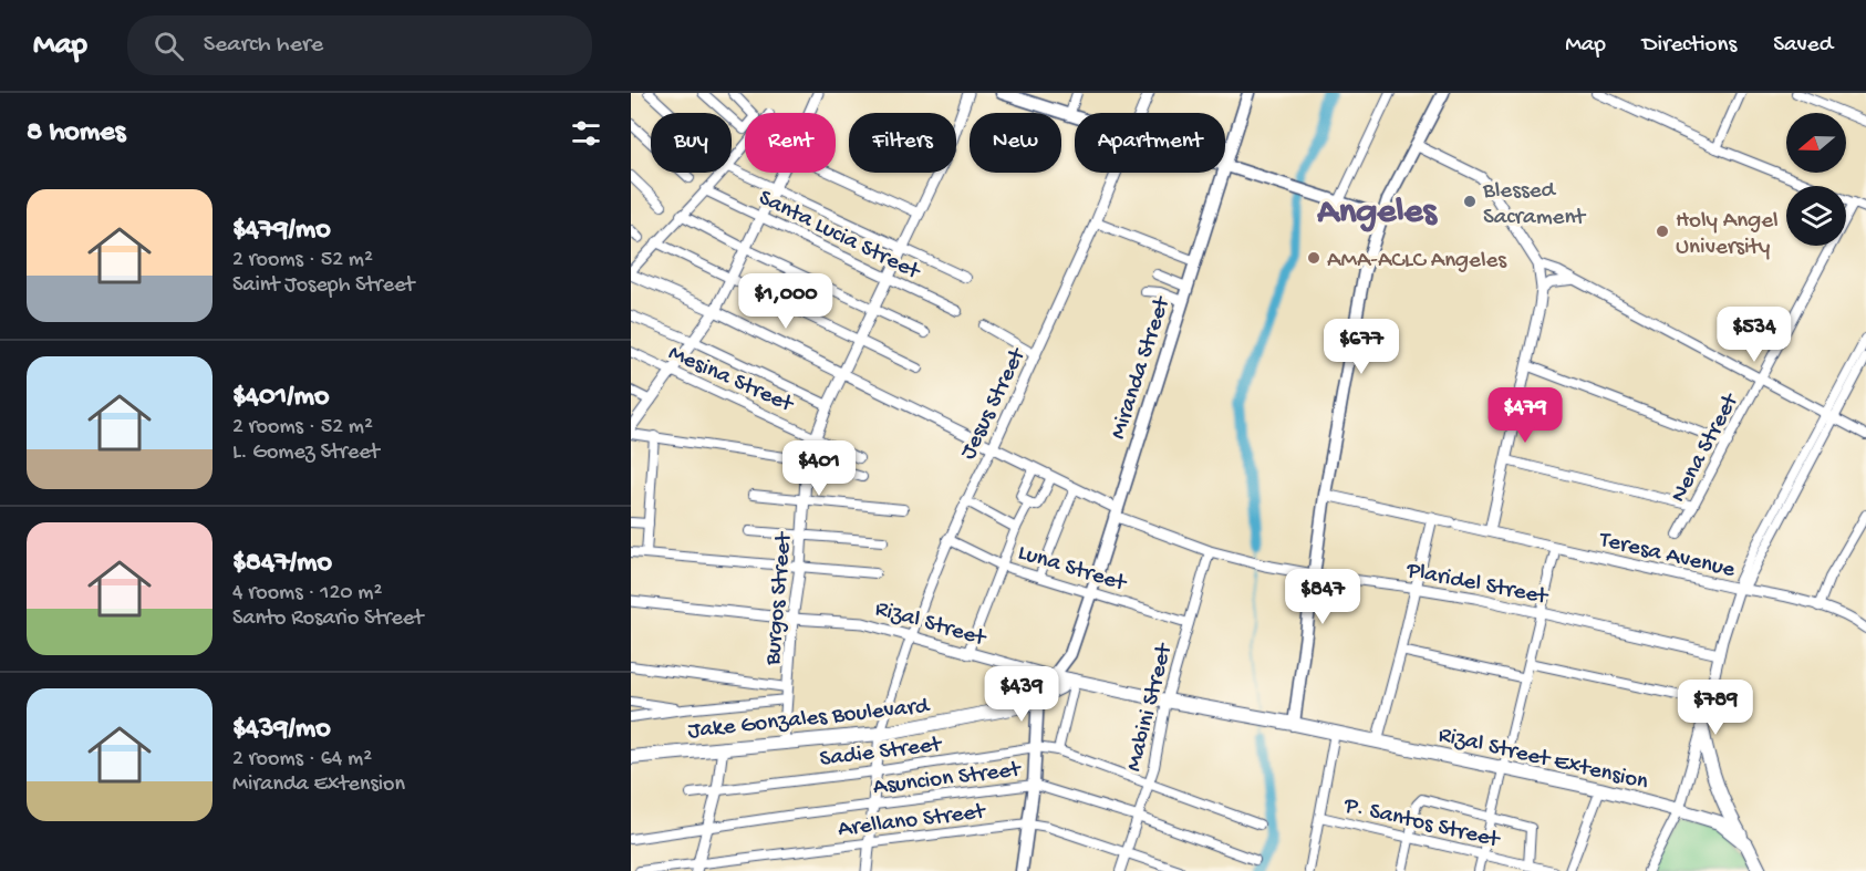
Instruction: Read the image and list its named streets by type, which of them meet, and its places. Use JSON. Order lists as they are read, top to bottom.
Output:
{
  "streets": {
    "main road": [
      "Miranda Street",
      "Rizal Street",
      "Jake Gonzales Boulevard",
      "Rizal Street Extension"
    ],
    "street": [
      "Santa Lucia Street",
      "Mesina Street",
      "Jesus Street",
      "Nena Street",
      "Teresa Avenue",
      "Luna Street",
      "Plaridel Street",
      "Burgos Street",
      "Mabini Street",
      "Sadie Street",
      "Asuncion Street",
      "Arellano Street",
      "P. Santos Street"
    ]
  },
  "crossings": [
    ["Santa Lucia Street", "Burgos Street"],
    ["Miranda Street", "Luna Street"],
    ["Miranda Street", "Plaridel Street"],
    ["Miranda Street", "Rizal Street"],
    ["Miranda Street", "Jake Gonzales Boulevard"],
    ["Mesina Street", "Burgos Street"],
    ["Jesus Street", "Luna Street"],
    ["Jesus Street", "Plaridel Street"],
    ["Jesus Street", "Rizal Street"],
    ["Jesus Street", "Jake Gonzales Boulevard"],
    ["Luna Street", "Mabini Street"],
    ["Plaridel Street", "Burgos Street"],
    ["Plaridel Street", "Mabini Street"],
    ["Burgos Street", "Rizal Street"],
    ["Burgos Street", "Jake Gonzales Boulevard"],
    ["Rizal Street", "Mabini Street"],
    ["Rizal Street", "Jake Gonzales Boulevard"],
    ["Rizal Street", "Rizal Street Extension"],
    ["Mabini Street", "Sadie Street"],
    ["Mabini Street", "Asuncion Street"],
    ["Mabini Street", "Arellano Street"]
  ],
  "districts": ["Angeles"],
  "places": ["Blessed Sacrament", "Holy Angel University", "AMA-ACLC Angeles"],
  "north": "left",
  "page": {
    "header": "Map",
    "search": "Search here",
    "nav": ["Map", "Directions", "Saved"],
    "heading": "8 homes",
    "chip": [
      "Buy",
      "Rent",
      "Filters",
      "New",
      "Apartment"
    ],
    "list": [
      {
        "name": "$479/mo",
        "note": "2 rooms · 52 m² · Saint Joseph Street"
      },
      {
        "name": "$401/mo",
        "note": "2 rooms · 52 m² · L. Gomez Street"
      },
      {
        "name": "$847/mo",
        "note": "4 rooms · 120 m² · Santo Rosario Street"
      },
      {
        "name": "$439/mo",
        "note": "2 rooms · 64 m² · Miranda Extension"
      }
    ],
    "price": [
      "$1,000",
      "$534",
      "$677",
      "$479",
      "$401",
      "$847",
      "$439",
      "$789"
    ]
  }
}
